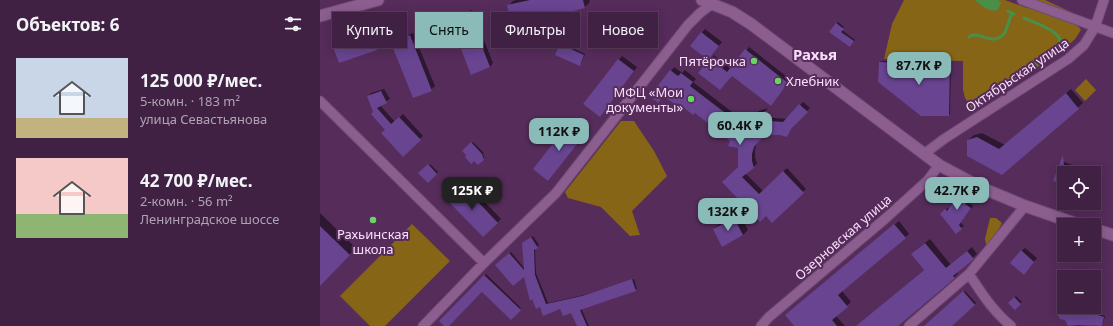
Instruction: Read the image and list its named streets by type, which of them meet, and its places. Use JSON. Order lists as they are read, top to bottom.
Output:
{
  "streets": {
    "street": ["Октябрьская улица", "Озерновская улица"]
  },
  "districts": ["Рахья"],
  "places": [
    "Пятёрочка",
    "Хлебник",
    "МФЦ «Мои документы»",
    "Рахьинская школа"
  ],
  "page": {
    "heading": "Объектов: 6",
    "chip": [
      "Купить",
      "Снять",
      "Фильтры",
      "Новое"
    ],
    "list": [
      {
        "name": "125 000 ₽/мес.",
        "note": "5-комн. · 183 m² · улица Севастьянова"
      },
      {
        "name": "42 700 ₽/мес.",
        "note": "2-комн. · 56 m² · Ленинградское шоссе"
      }
    ],
    "price": [
      "87.7K ₽",
      "60.4K ₽",
      "112K ₽",
      "125K ₽",
      "42.7K ₽",
      "132K ₽"
    ],
    "map_buttons": ["+", "−"]
  }
}
